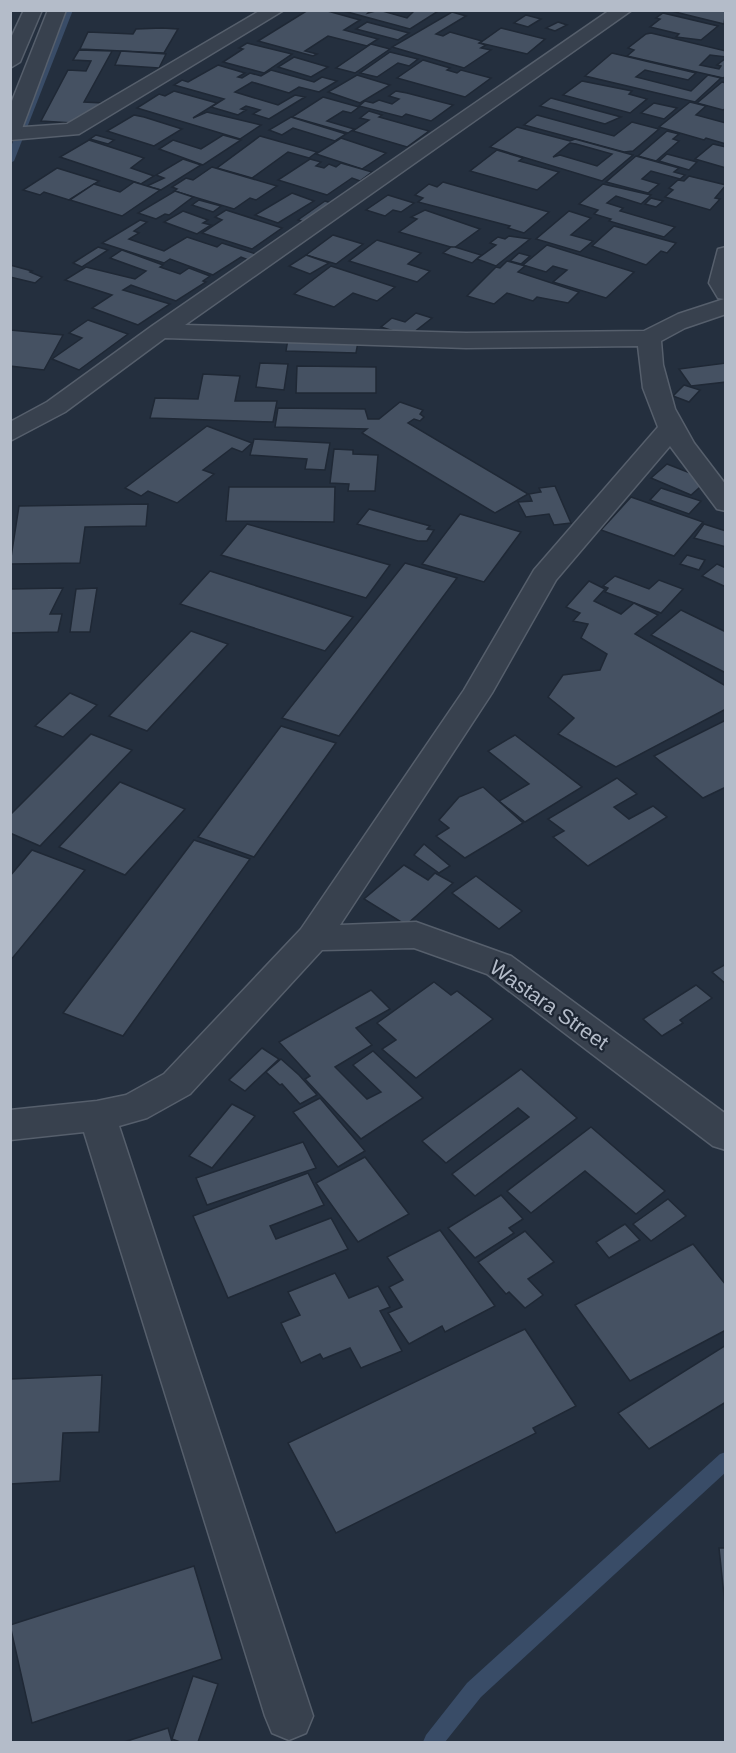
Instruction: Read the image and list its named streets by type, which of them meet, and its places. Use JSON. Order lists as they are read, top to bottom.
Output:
{
  "streets": {
    "street": ["Wastara Street"]
  }
}
